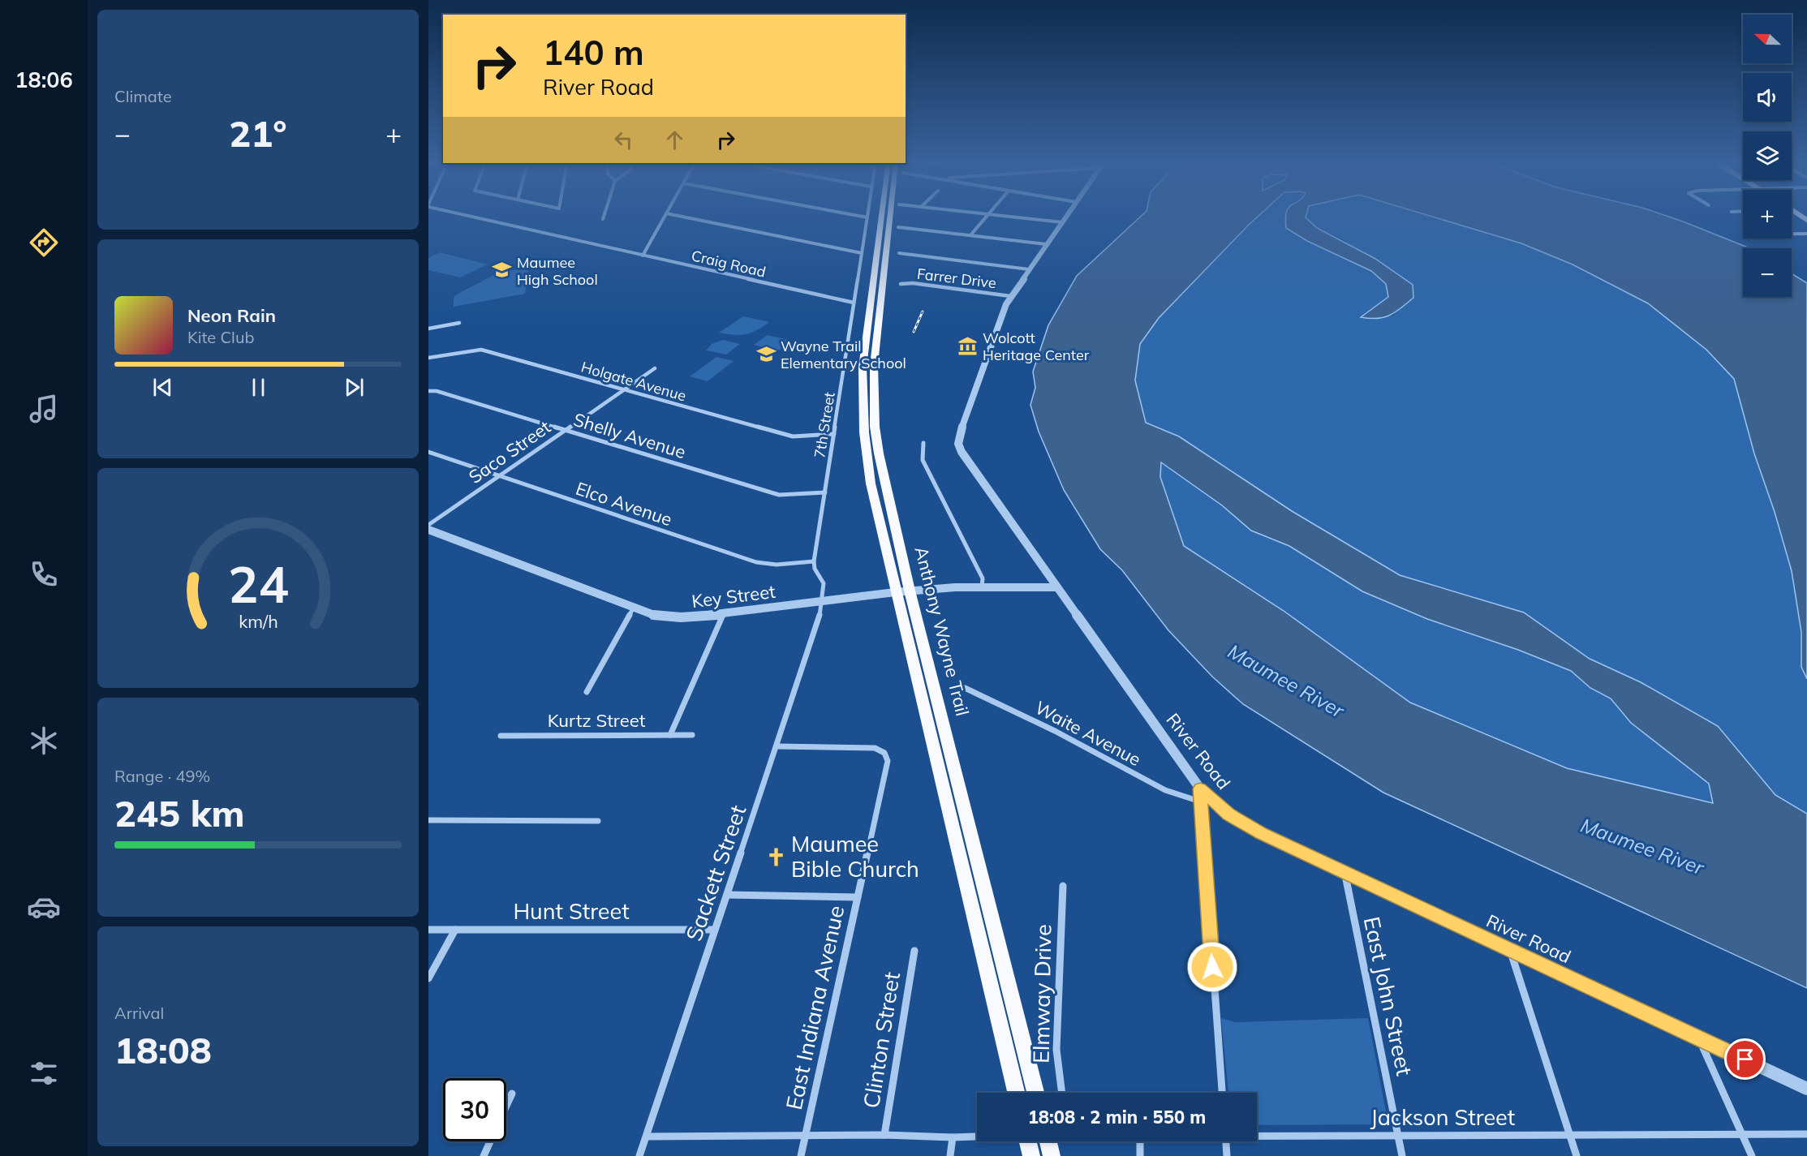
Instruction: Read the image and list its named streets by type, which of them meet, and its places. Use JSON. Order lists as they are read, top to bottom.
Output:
{
  "streets": {
    "highway": ["Anthony Wayne Trail"],
    "street": [
      "Craig Road",
      "Farrer Drive",
      "Holgate Avenue",
      "7th Street",
      "Shelly Avenue",
      "Saco Street",
      "Elco Avenue",
      "Key Street",
      "Kurtz Street",
      "Waite Avenue",
      "River Road",
      "Sackett Street",
      "Hunt Street",
      "Elmway Drive",
      "East John Street",
      "East Indiana Avenue",
      "Clinton Street",
      "Jackson Street"
    ]
  },
  "crossings": [
    ["Craig Road", "7th Street"],
    ["Farrer Drive", "River Road"],
    ["Holgate Avenue", "7th Street"],
    ["Holgate Avenue", "Saco Street"],
    ["7th Street", "Shelly Avenue"],
    ["7th Street", "Elco Avenue"],
    ["Shelly Avenue", "Saco Street"],
    ["Saco Street", "Elco Avenue"],
    ["Key Street", "Anthony Wayne Trail"],
    ["Key Street", "River Road"],
    ["Key Street", "Sackett Street"],
    ["River Road", "East John Street"],
    ["Sackett Street", "Hunt Street"],
    ["Sackett Street", "East Indiana Avenue"],
    ["East John Street", "Jackson Street"]
  ],
  "water": ["Maumee River"],
  "places": {
    "school or university": ["Maumee High School", "Wayne Trail Elementary School"],
    "museum": ["Wolcott Heritage Center"],
    "church": ["Maumee Bible Church"]
  },
  "north": "left",
  "page": {
    "tabs": "18:06",
    "tile": [
      "Climate",
      ["Range · 49%", "245 km"],
      ["Arrival", "18:08"]
    ],
    "map_buttons": ["+", "−"],
    "turn": ["140 m", "River Road"],
    "heat": ["−", "21°", "+"],
    "song": ["Neon Rain", "Kite Club"],
    "limit": "30",
    "trip": "18:08 · 2 min · 550 m",
    "gauge": ["24", "km/h"]
  }
}
